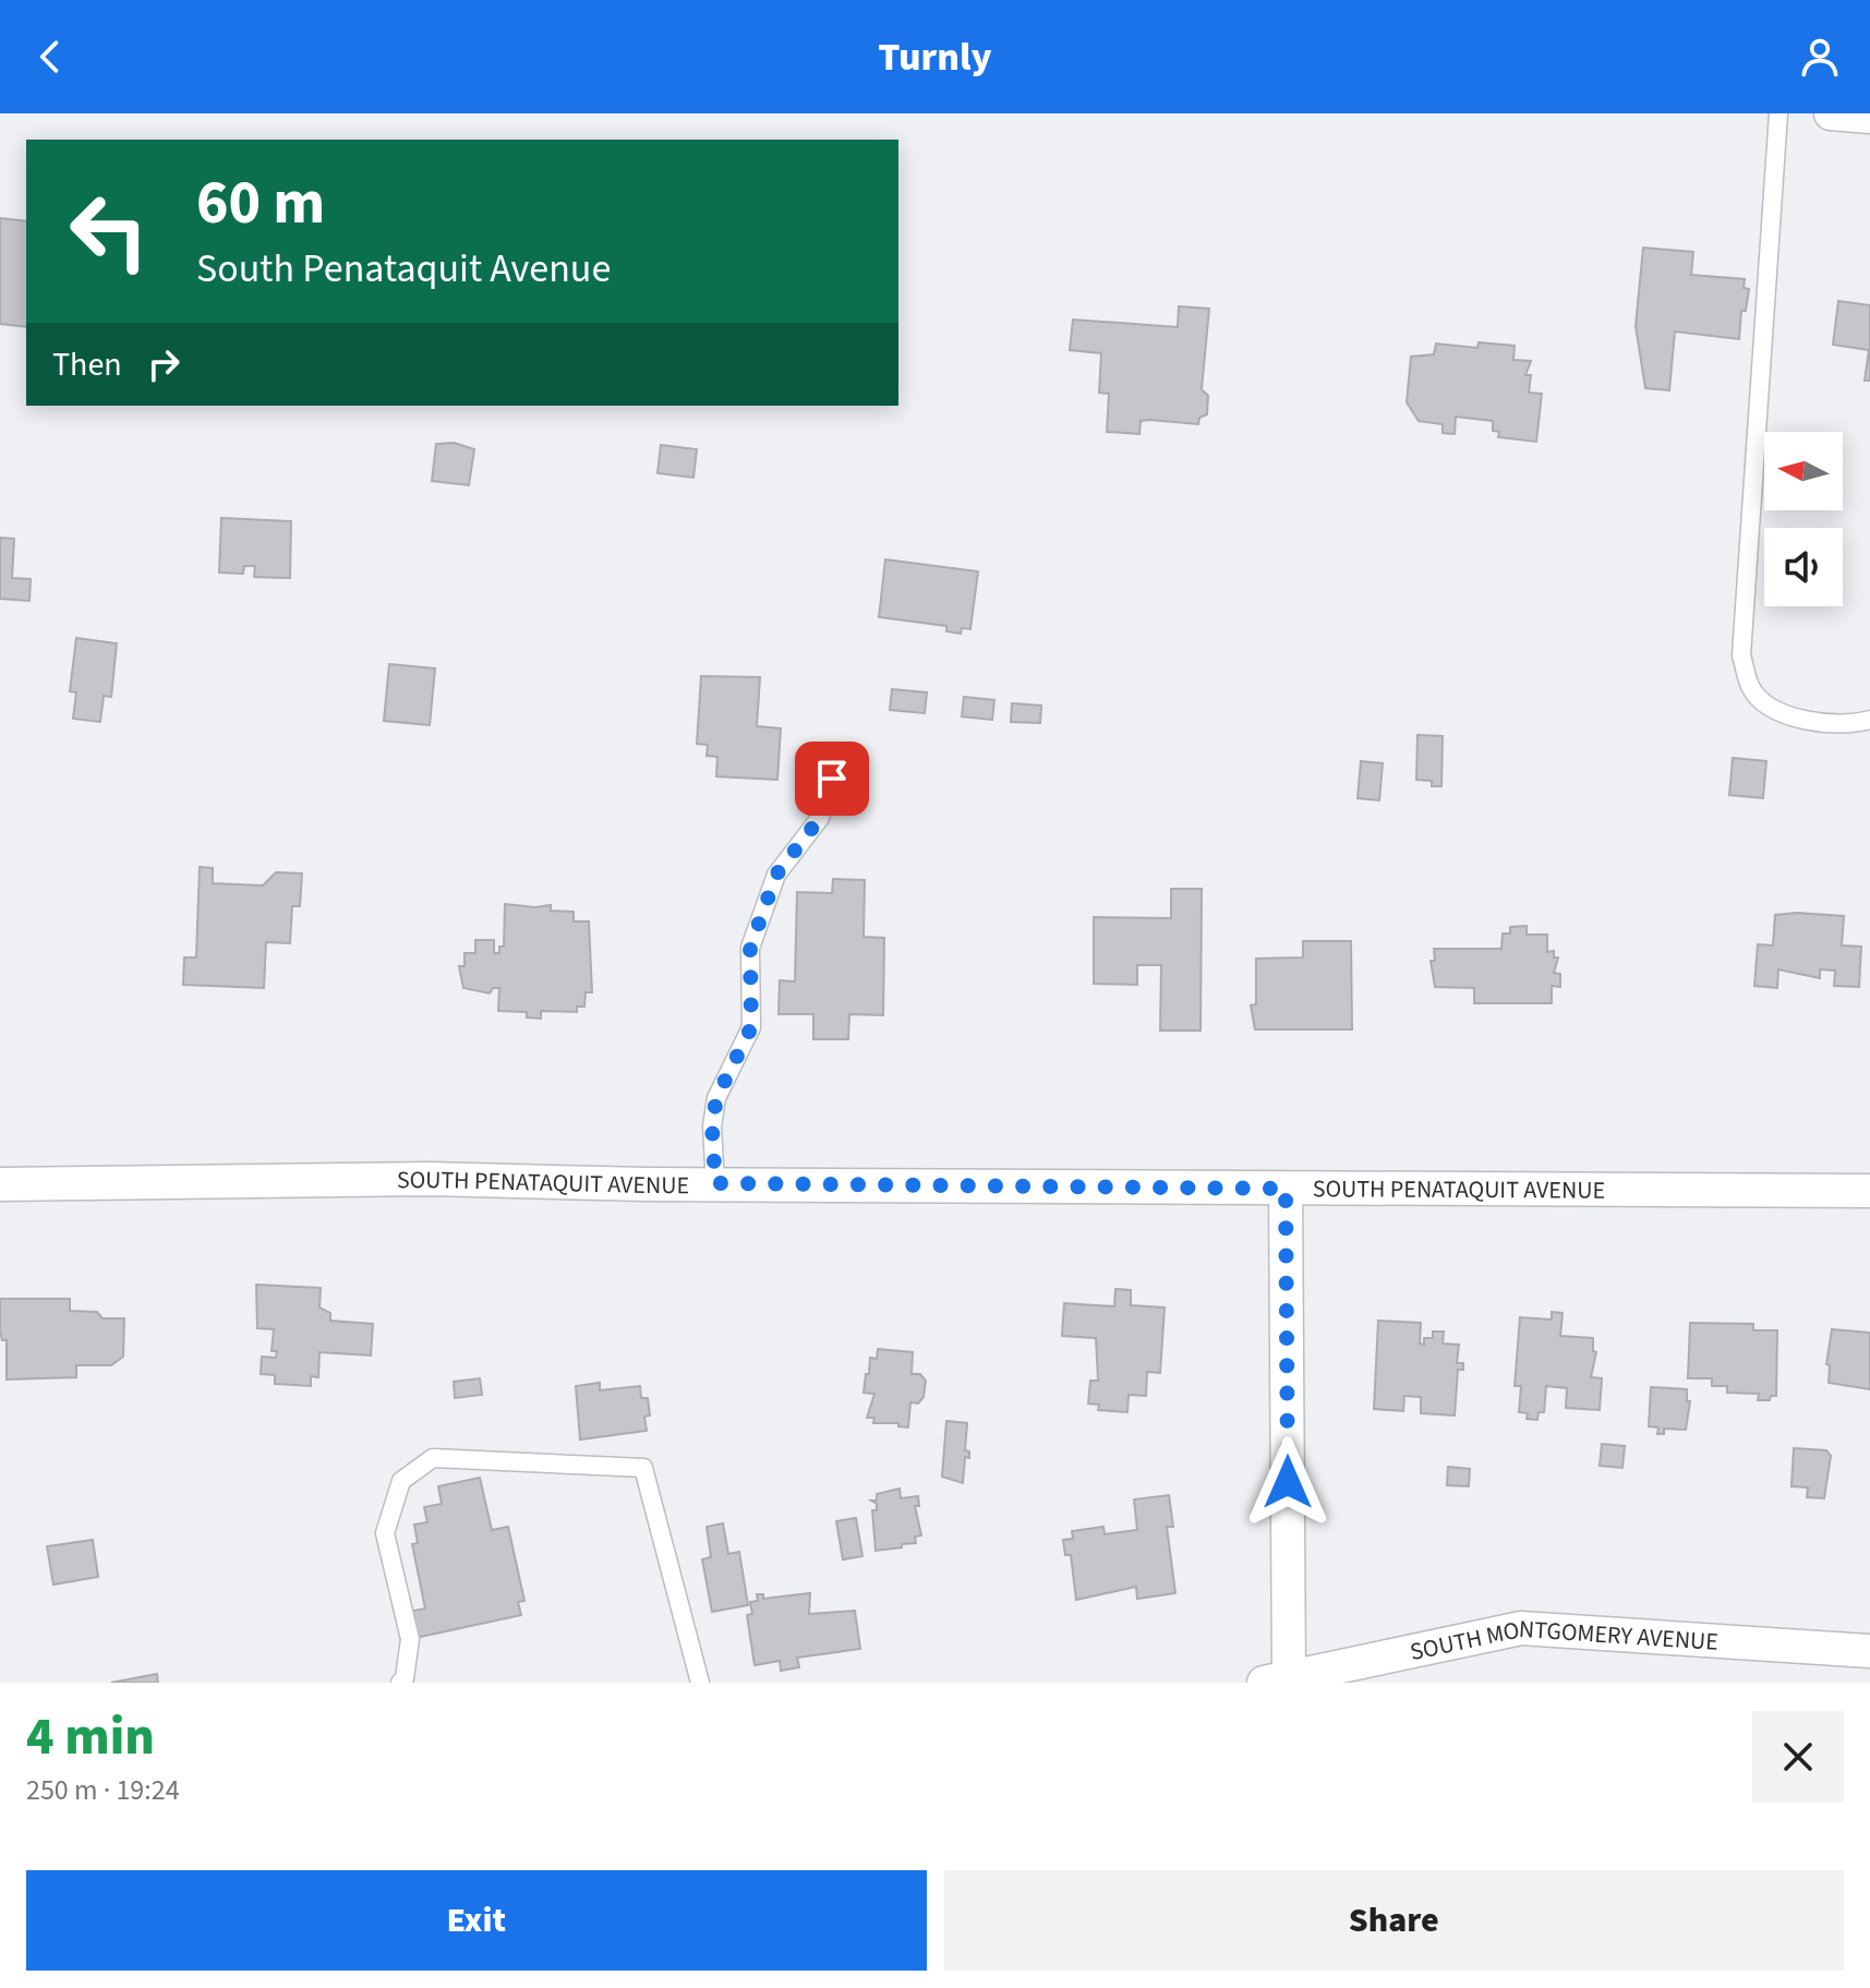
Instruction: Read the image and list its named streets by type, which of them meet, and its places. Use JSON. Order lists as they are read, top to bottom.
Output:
{
  "streets": {
    "street": ["SOUTH PENATAQUIT AVENUE", "SOUTH MONTGOMERY AVENUE"]
  },
  "north": "left",
  "page": {
    "header": "Turnly",
    "turn": ["60 m", "South Penataquit Avenue"],
    "then": "Then",
    "heading": ["4 min", "250 m · 19:24"],
    "buttons": ["Exit", "Share"]
  }
}
